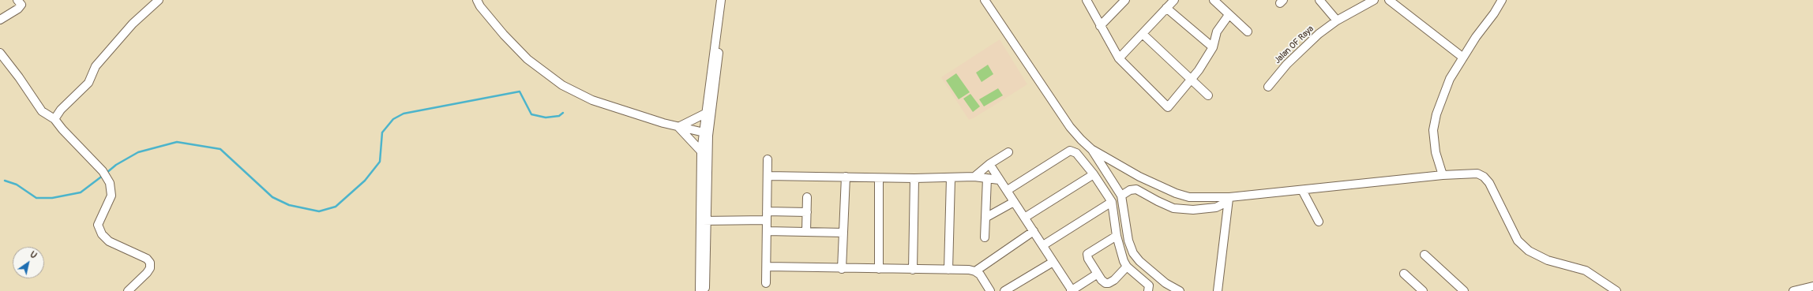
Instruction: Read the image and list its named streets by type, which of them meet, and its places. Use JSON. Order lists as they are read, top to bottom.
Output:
{
  "streets": {
    "street": ["Jalan OF Raya"]
  },
  "north": "top right"
}
